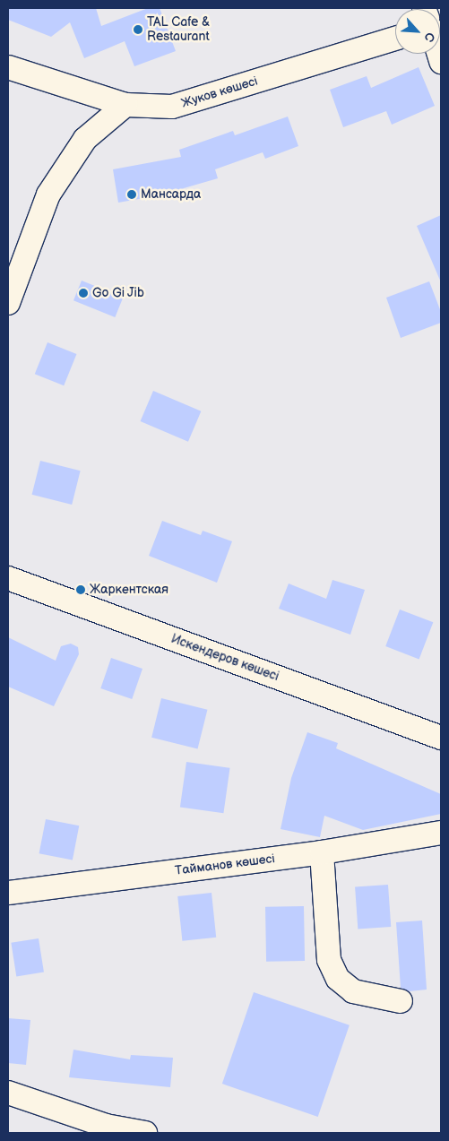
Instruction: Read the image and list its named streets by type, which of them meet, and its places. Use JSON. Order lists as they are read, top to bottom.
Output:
{
  "streets": {
    "street": ["Жуков көшесі", "Искендеров көшесі", "Тайманов көшесі"]
  },
  "places": [
    "TAL Cafe & Restaurant",
    "Мансарда",
    "Go Gi Jib",
    "Жаркентская"
  ],
  "north": "bottom right"
}
